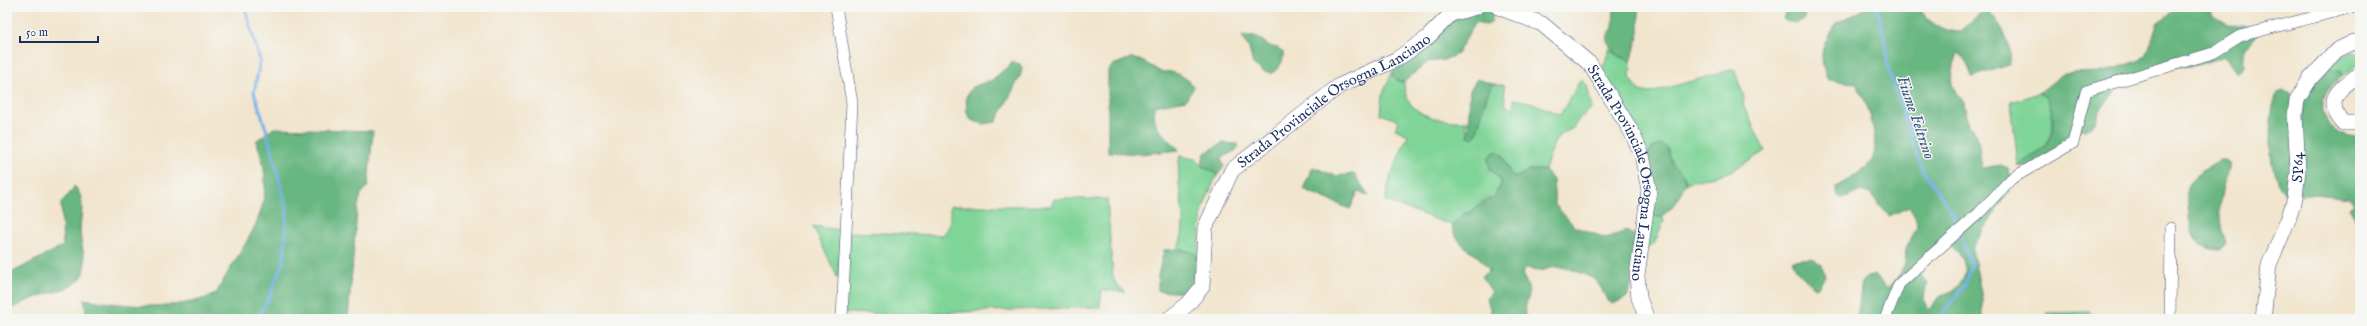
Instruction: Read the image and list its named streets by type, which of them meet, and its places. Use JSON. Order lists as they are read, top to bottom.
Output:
{
  "streets": {
    "street": ["Strada Provinciale Orsogna Lanciano", "SP64"]
  },
  "water": ["Fiume Feltrino"],
  "scale_bar": "50 m"
}
